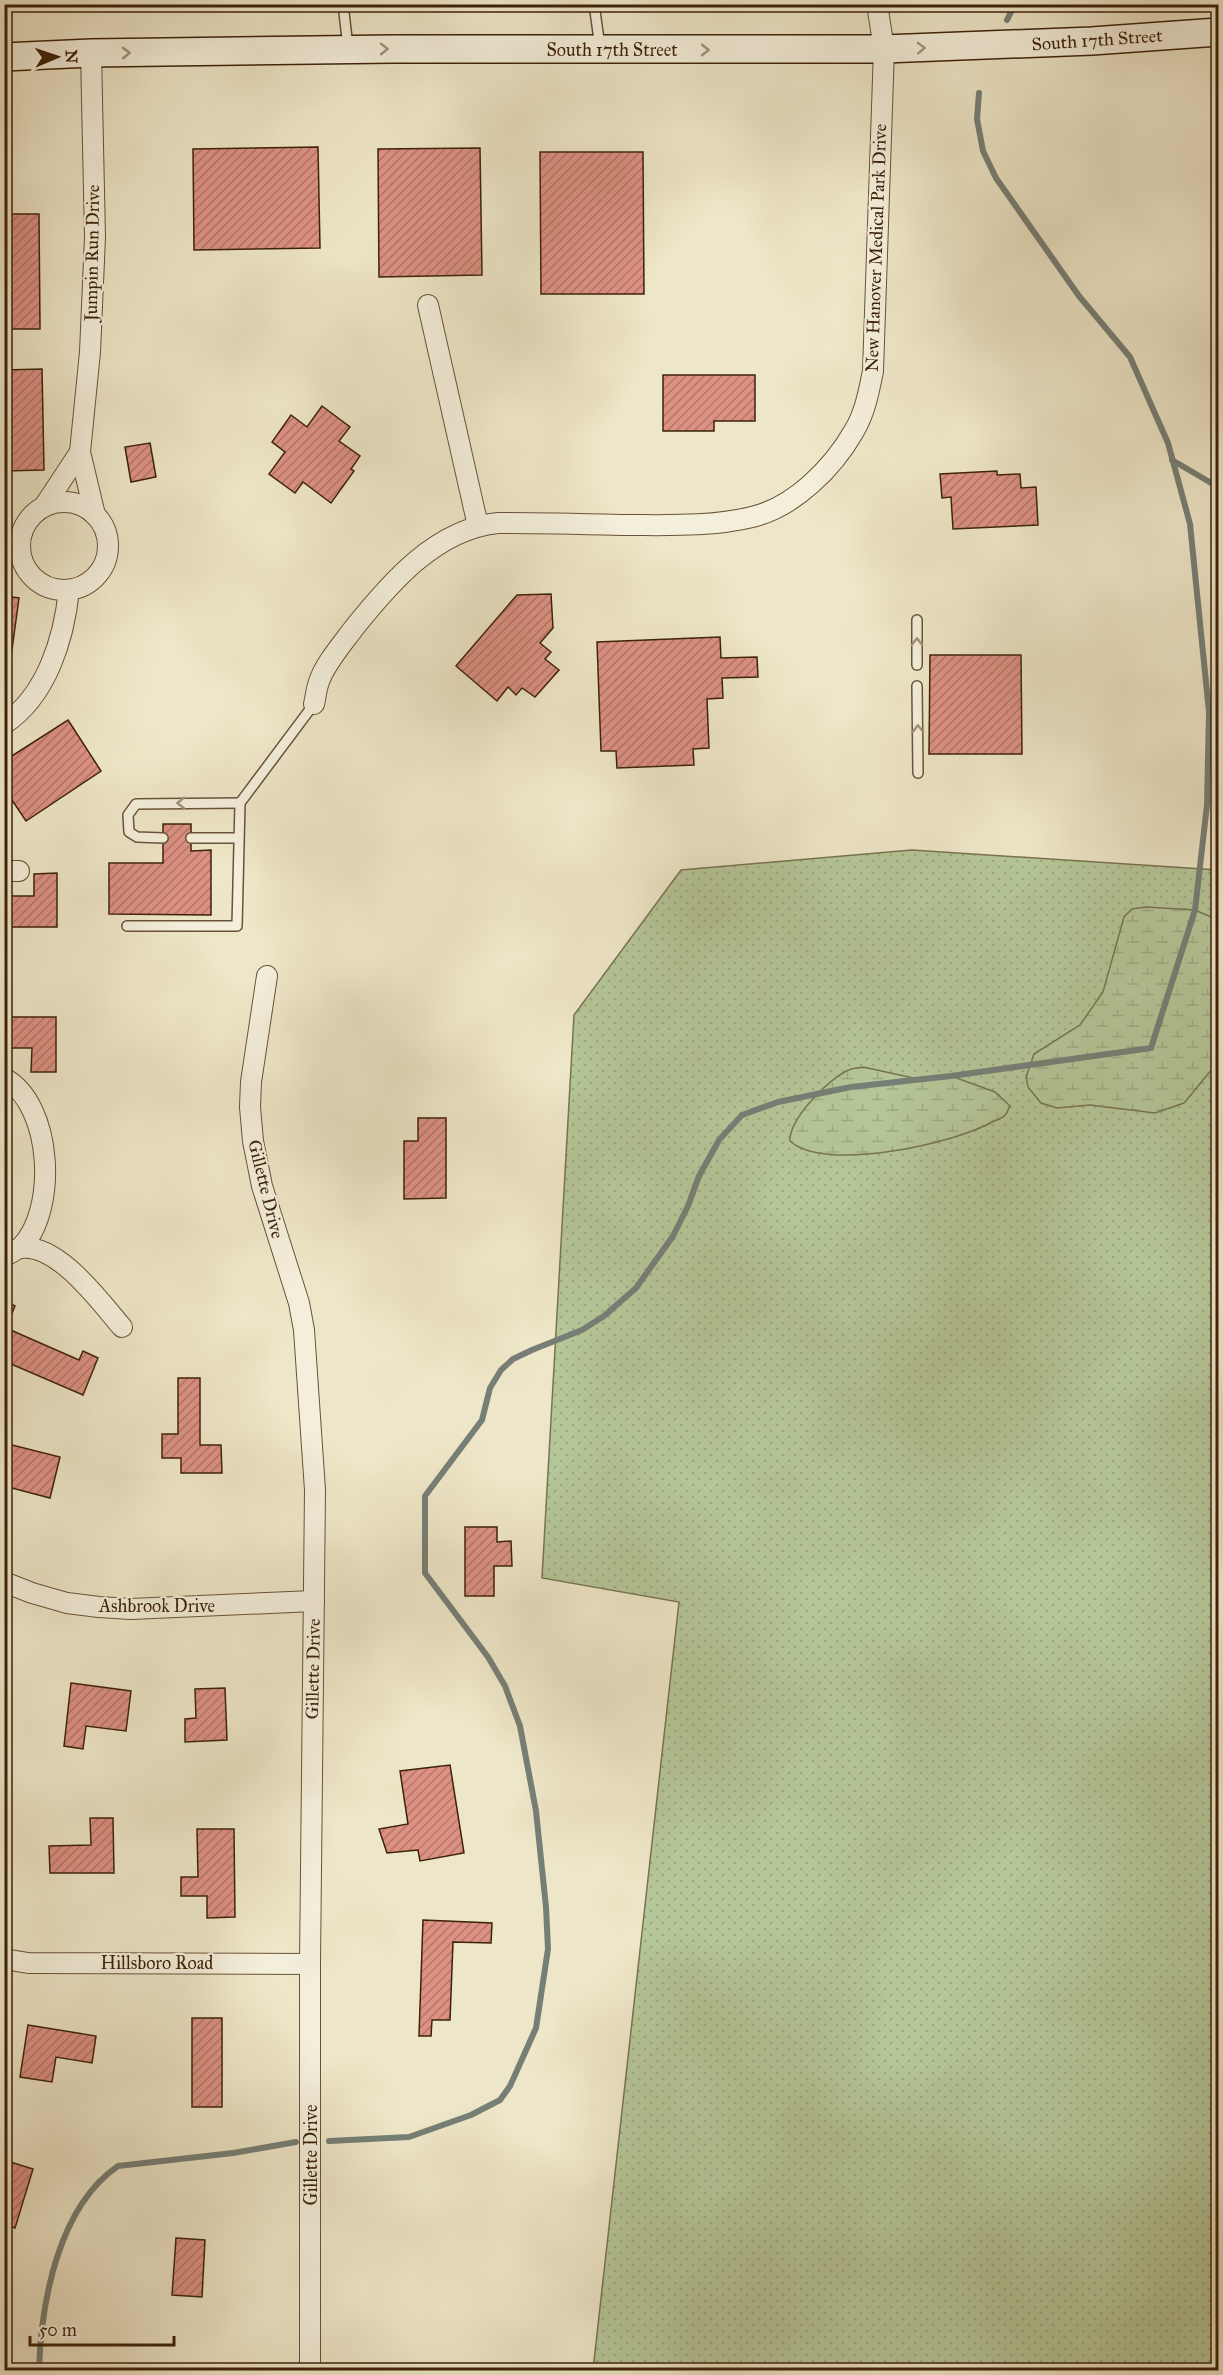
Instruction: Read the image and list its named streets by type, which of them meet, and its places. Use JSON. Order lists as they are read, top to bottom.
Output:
{
  "streets": {
    "main road": ["South 17th Street"],
    "street": [
      "New Hanover Medical Park Drive",
      "Jumpin Run Drive",
      "Gillette Drive",
      "Ashbrook Drive",
      "Hillsboro Road"
    ]
  },
  "crossings": [
    ["South 17th Street", "New Hanover Medical Park Drive"],
    ["South 17th Street", "Jumpin Run Drive"],
    ["Gillette Drive", "Ashbrook Drive"],
    ["Gillette Drive", "Hillsboro Road"]
  ],
  "one_way": ["South 17th Street"],
  "scale_bar": "50 m",
  "north": "right"
}
